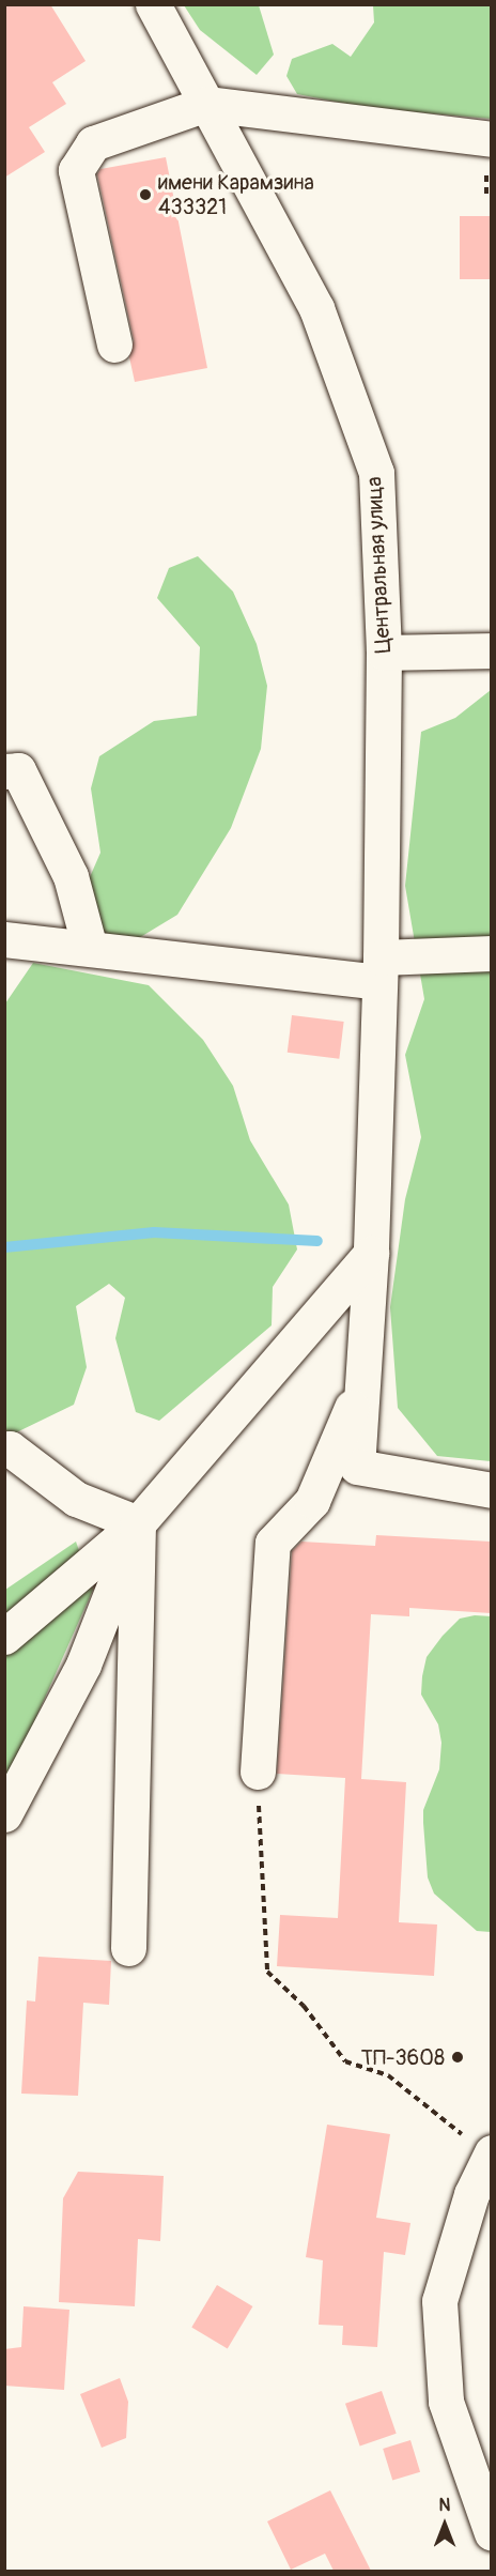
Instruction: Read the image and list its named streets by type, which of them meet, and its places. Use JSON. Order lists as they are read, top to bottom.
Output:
{
  "streets": {
    "street": ["Центральная улица"]
  },
  "places": ["имени Карамзина 433321", "ТП-3608"],
  "north": "top"
}
